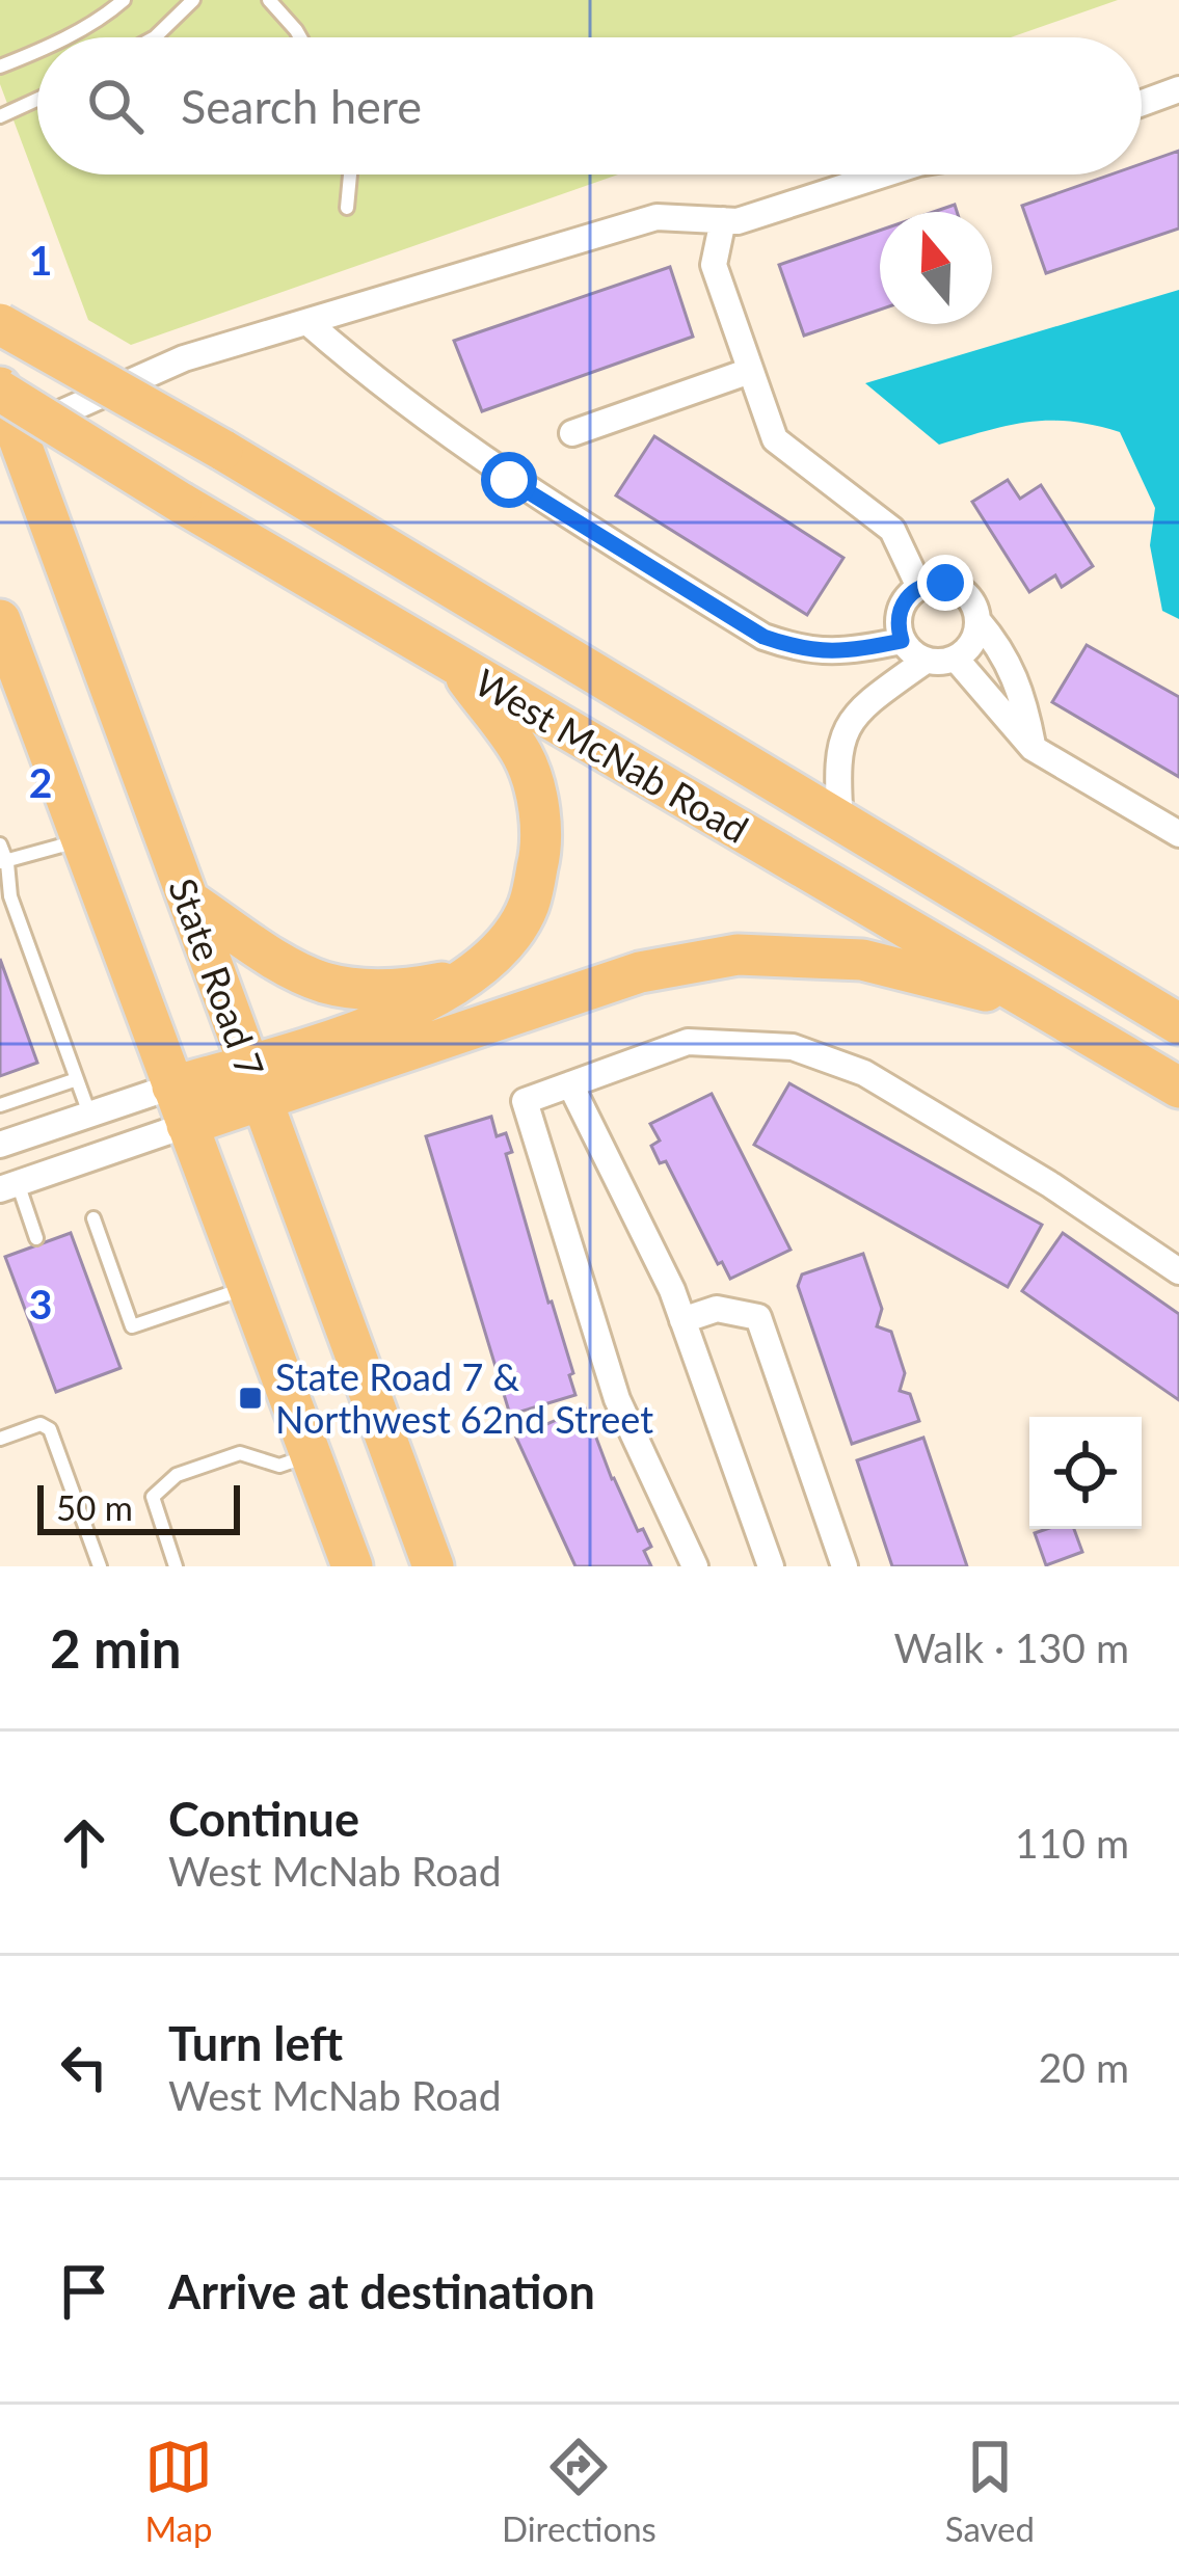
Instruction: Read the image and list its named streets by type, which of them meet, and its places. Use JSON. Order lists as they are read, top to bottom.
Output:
{
  "streets": {
    "main road": ["West McNab Road", "State Road 7"]
  },
  "crossings": [
    ["West McNab Road", "State Road 7"]
  ],
  "places": {
    "transit": ["State Road 7 & Northwest 62nd Street"]
  },
  "scale_bar": "50 m",
  "north": "top",
  "page": {
    "search": "Search here",
    "scale": "50 m",
    "heading": ["2 min", "Walk · 130 m"],
    "list": [
      ["Continue", "West McNab Road", "110 m"],
      ["Turn left", "West McNab Road", "20 m"],
      "Arrive at destination"
    ],
    "nav": ["Map", "Directions", "Saved"]
  },
  "grid": {
    "rows": ["1", "2", "3"]
  }
}
